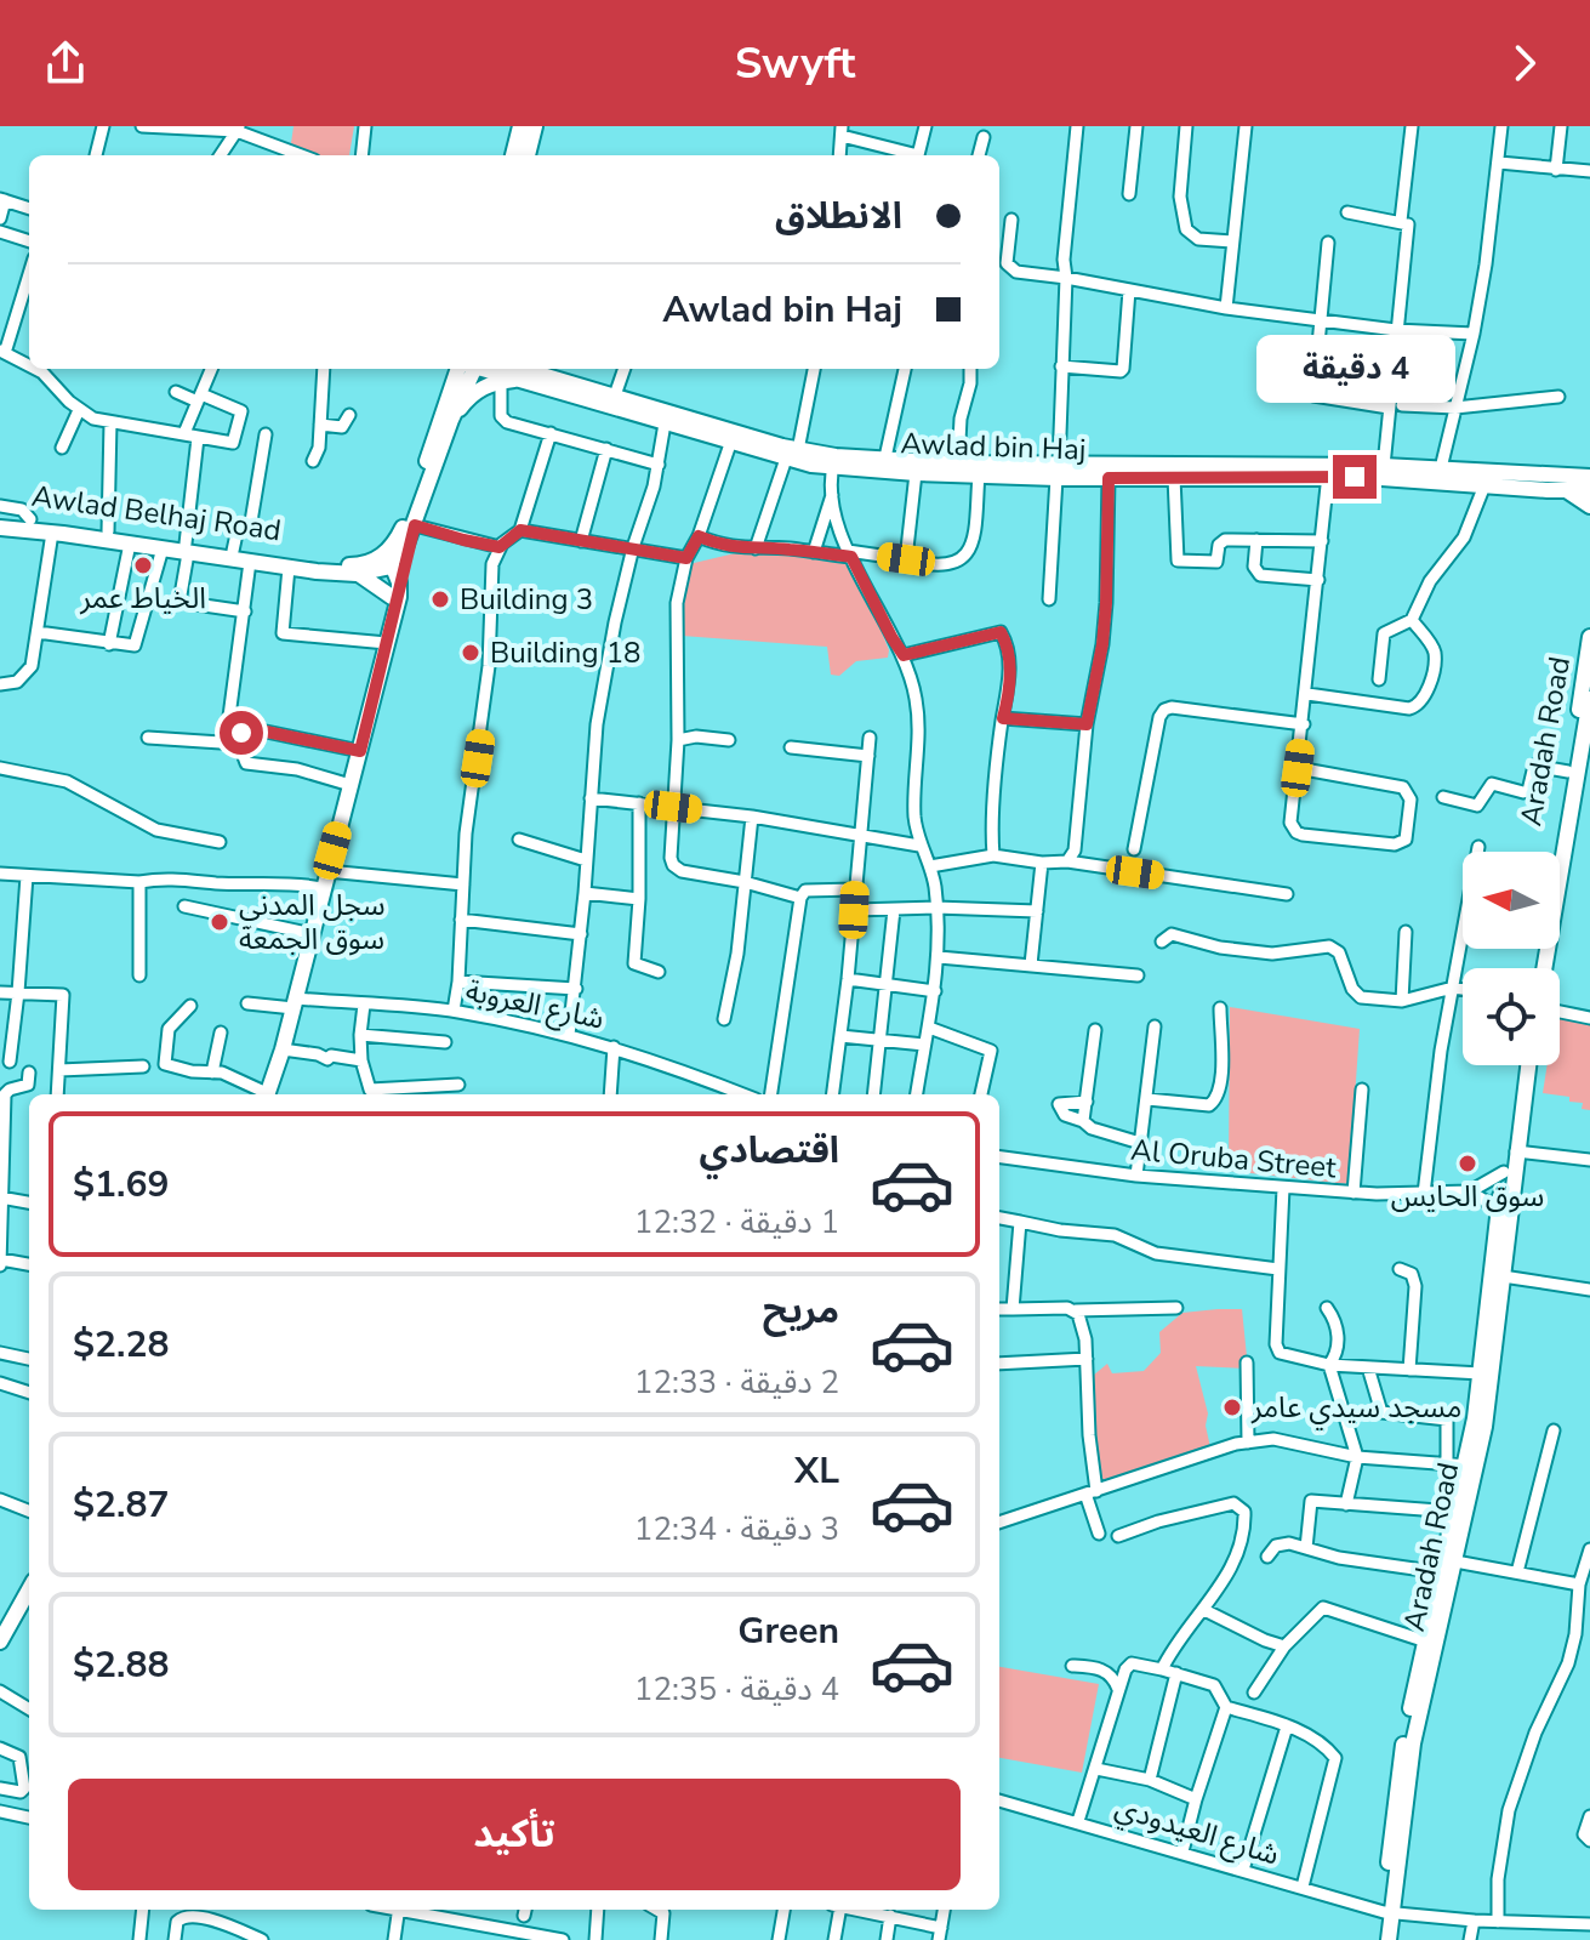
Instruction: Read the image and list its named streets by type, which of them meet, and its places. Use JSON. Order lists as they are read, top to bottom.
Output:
{
  "streets": {
    "main road": ["Awlad bin Haj", "Awlad Belhaj Road", "Aradah Road"],
    "street": ["شارع العروبة", "Al Oruba Street", "شارع العيدودي"]
  },
  "crossings": [
    ["Aradah Road", "Al Oruba Street"],
    ["Aradah Road", "شارع العيدودي"]
  ],
  "places": [
    "الخياط عمر",
    "Building 3",
    "Building 18",
    "سجل المدني سوق الجمعة",
    "سوق الحايس",
    "مسجد سيدي عامر"
  ],
  "north": "left",
  "page": {
    "header": "Swyft",
    "banner": ["الانطلاق", "Awlad bin Haj"],
    "bubble": "4 دقيقة",
    "list": [
      {
        "name": "اقتصادي",
        "note": "1 دقيقة · 12:32",
        "value": "$1.69"
      },
      {
        "name": "مريح",
        "note": "2 دقيقة · 12:33",
        "value": "$2.28"
      },
      {
        "name": "XL",
        "note": "3 دقيقة · 12:34",
        "value": "$2.87"
      },
      {
        "name": "Green",
        "note": "4 دقيقة · 12:35",
        "value": "$2.88"
      }
    ],
    "buttons": "تأكيد"
  }
}
